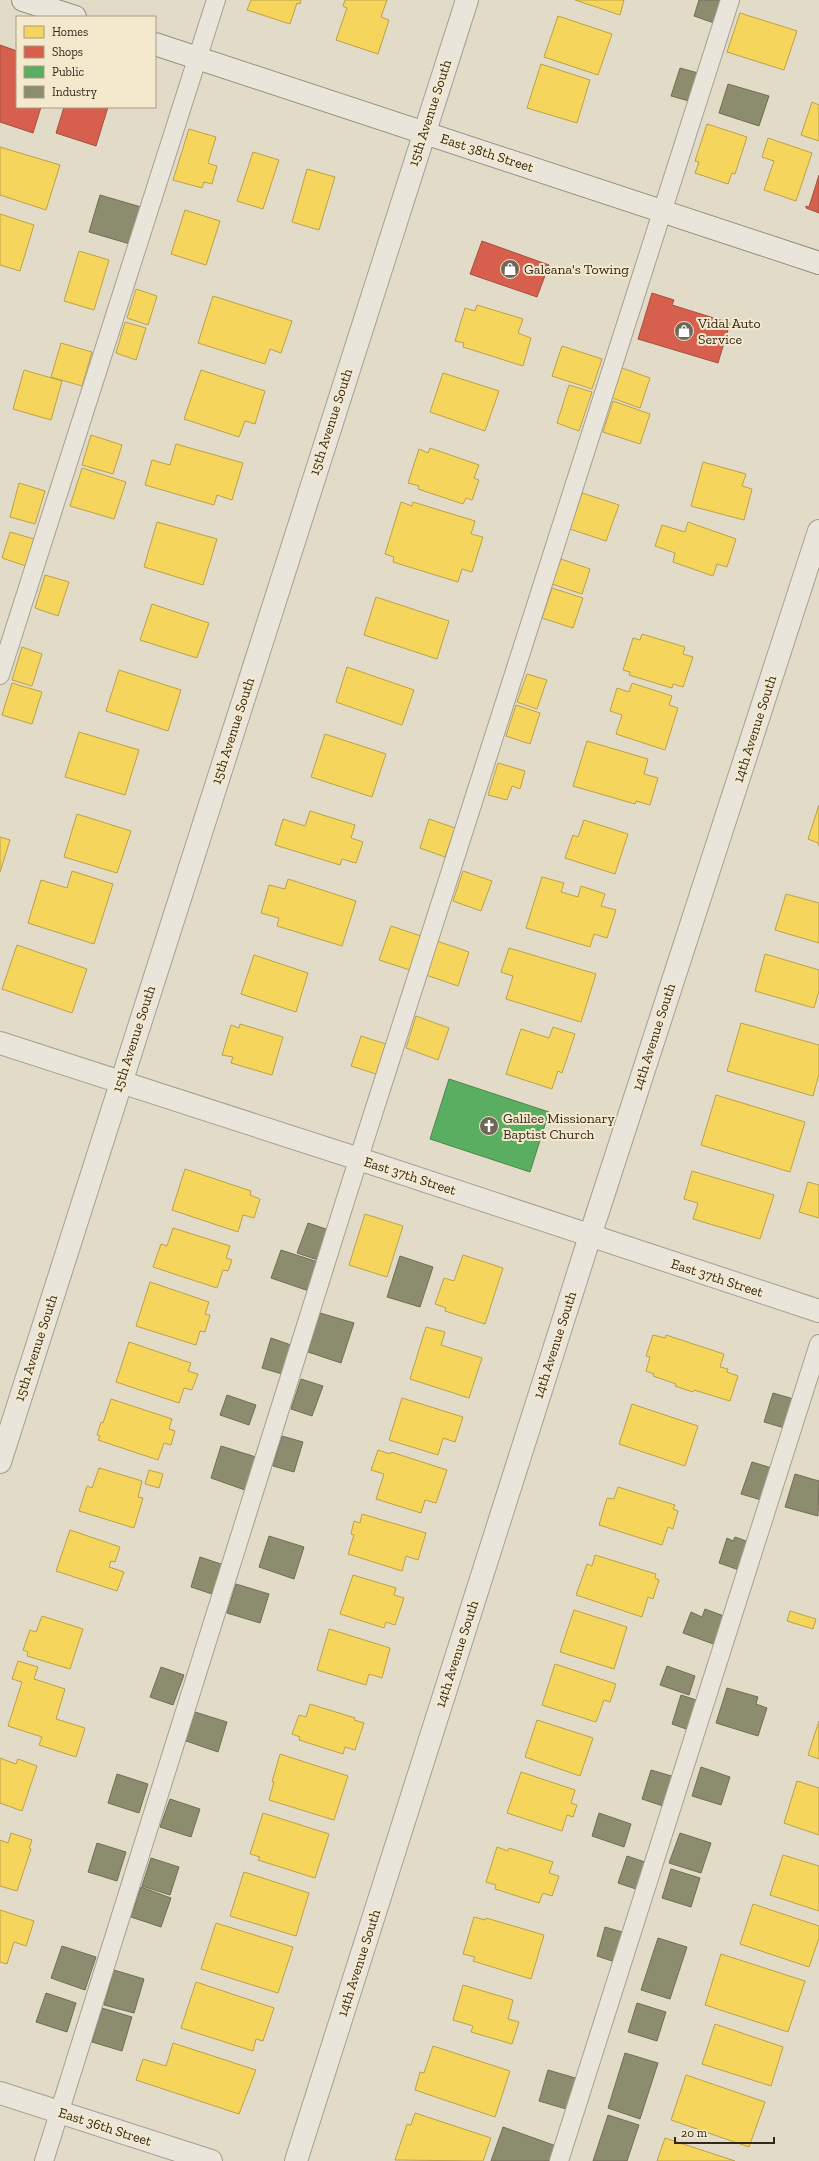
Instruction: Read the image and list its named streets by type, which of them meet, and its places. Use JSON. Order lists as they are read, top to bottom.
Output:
{
  "streets": {
    "street": [
      "15th Avenue South",
      "East 38th Street",
      "14th Avenue South",
      "East 37th Street",
      "East 36th Street"
    ]
  },
  "crossings": [
    ["15th Avenue South", "East 38th Street"],
    ["15th Avenue South", "East 37th Street"],
    ["14th Avenue South", "East 37th Street"]
  ],
  "places": {
    "shop": ["Galeana's Towing", "Vidal Auto Service"],
    "church": ["Galilee Missionary Baptist Church"]
  },
  "legend": [
    "Homes",
    "Shops",
    "Public",
    "Industry"
  ],
  "scale_bar": "20 m"
}
